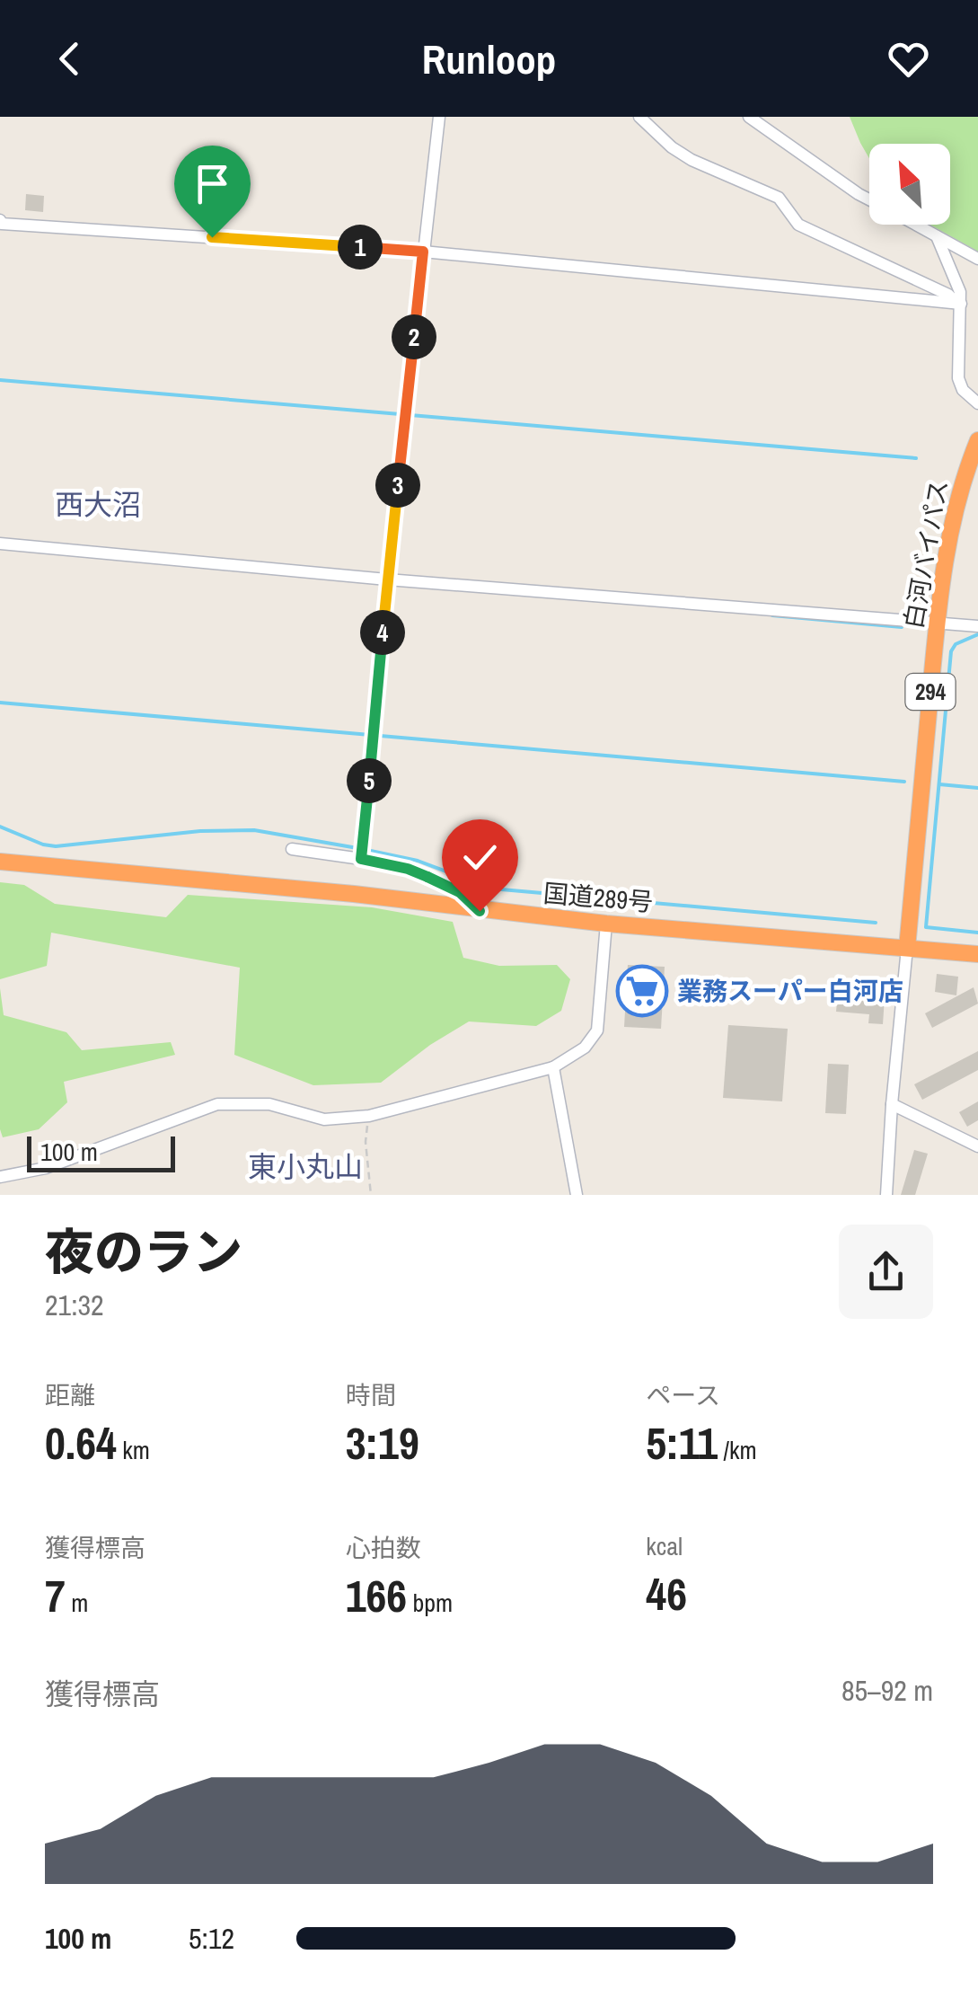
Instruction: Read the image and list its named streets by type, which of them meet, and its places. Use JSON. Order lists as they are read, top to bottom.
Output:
{
  "streets": {
    "highway": ["白河バイパス", "294", "国道289号"]
  },
  "crossings": [
    ["白河バイパス", "国道289号"]
  ],
  "districts": ["西大沼", "東小丸山"],
  "places": {
    "supermarket": ["業務スーパー白河店"]
  },
  "scale_bar": "100 m",
  "north": "top left",
  "page": {
    "header": "Runloop",
    "pins": [
      "1",
      "2",
      "3",
      "4",
      "5"
    ],
    "scale": "100 m",
    "heading": ["夜のラン", "21:32"],
    "stats": [
      ["距離", "0.64 km"],
      ["時間", "3:19"],
      ["ペース", "5:11 /km"],
      ["獲得標高", "7 m"],
      ["心拍数", "166 bpm"],
      ["kcal", "46"]
    ],
    "chart": ["獲得標高", "85–92 m"],
    "list": [
      {
        "name": "100 m",
        "note": "5:12"
      }
    ]
  }
}
